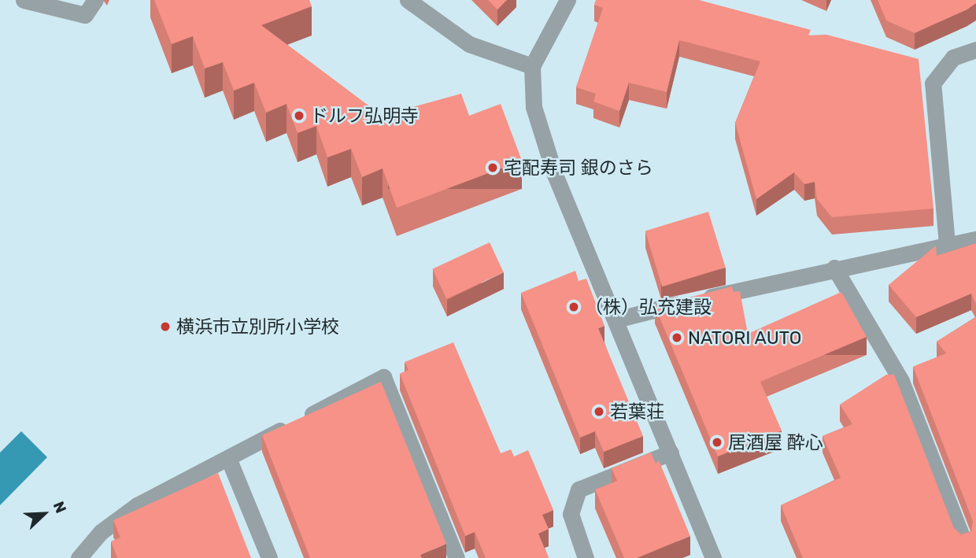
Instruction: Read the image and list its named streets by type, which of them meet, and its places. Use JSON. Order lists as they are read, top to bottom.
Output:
{
  "places": [
    "ドルフ弘明寺",
    "宅配寿司 銀のさら",
    "（株）弘充建設",
    "横浜市立別所小学校",
    "NATORI AUTO",
    "若葉荘",
    "居酒屋 酔心"
  ],
  "north": "top right"
}
